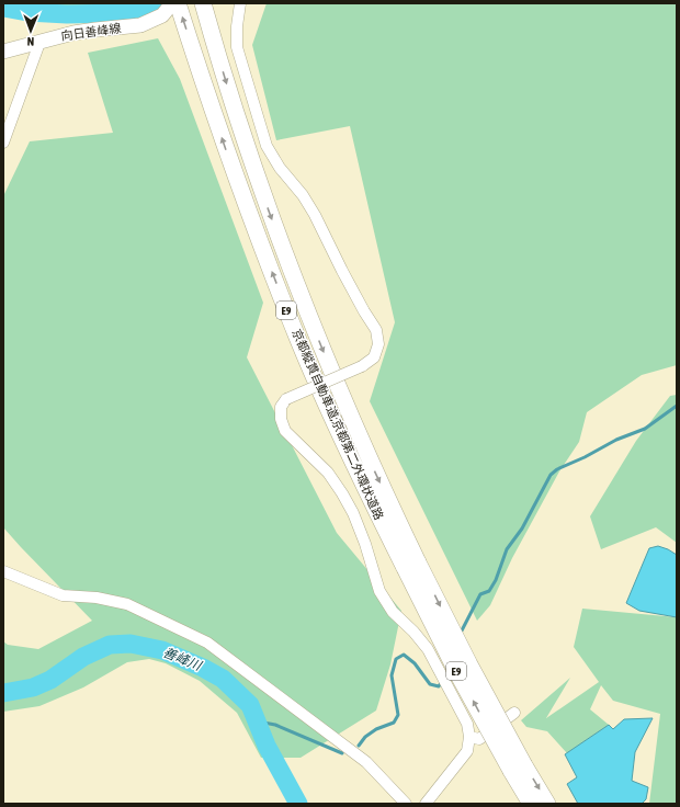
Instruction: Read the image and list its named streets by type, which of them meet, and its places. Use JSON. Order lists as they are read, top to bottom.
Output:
{
  "streets": {
    "highway": ["E9", "京都縦貫自動車道;京都第二外環状道路"],
    "main road": ["向日善峰線"]
  },
  "water": ["善峰川"],
  "north": "bottom"
}
